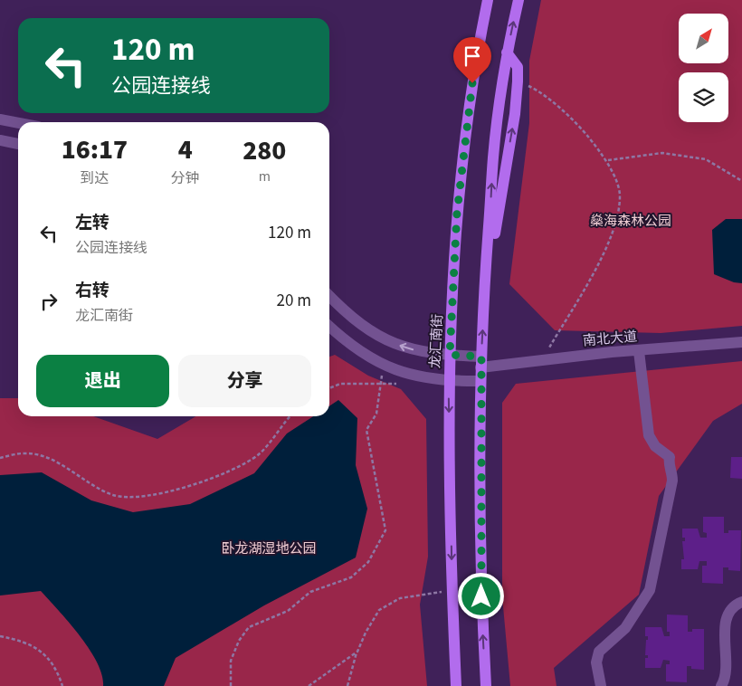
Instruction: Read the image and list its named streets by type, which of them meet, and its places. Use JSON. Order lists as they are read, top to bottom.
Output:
{
  "streets": {
    "main road": ["龙汇南街"],
    "street": ["南北大道"]
  },
  "crossings": [
    ["南北大道", "龙汇南街"]
  ],
  "parks": ["燊海森林公园", "卧龙湖湿地公园"],
  "north": "top right",
  "page": {
    "turn": ["120 m", "公园连接线"],
    "eta": [
      "16:17",
      "到达",
      "4",
      "分钟",
      "280",
      "m"
    ],
    "list": [
      {
        "name": "左转",
        "note": "公园连接线",
        "value": "120 m"
      },
      {
        "name": "右转",
        "note": "龙汇南街",
        "value": "20 m"
      }
    ],
    "buttons": ["退出", "分享"]
  }
}
